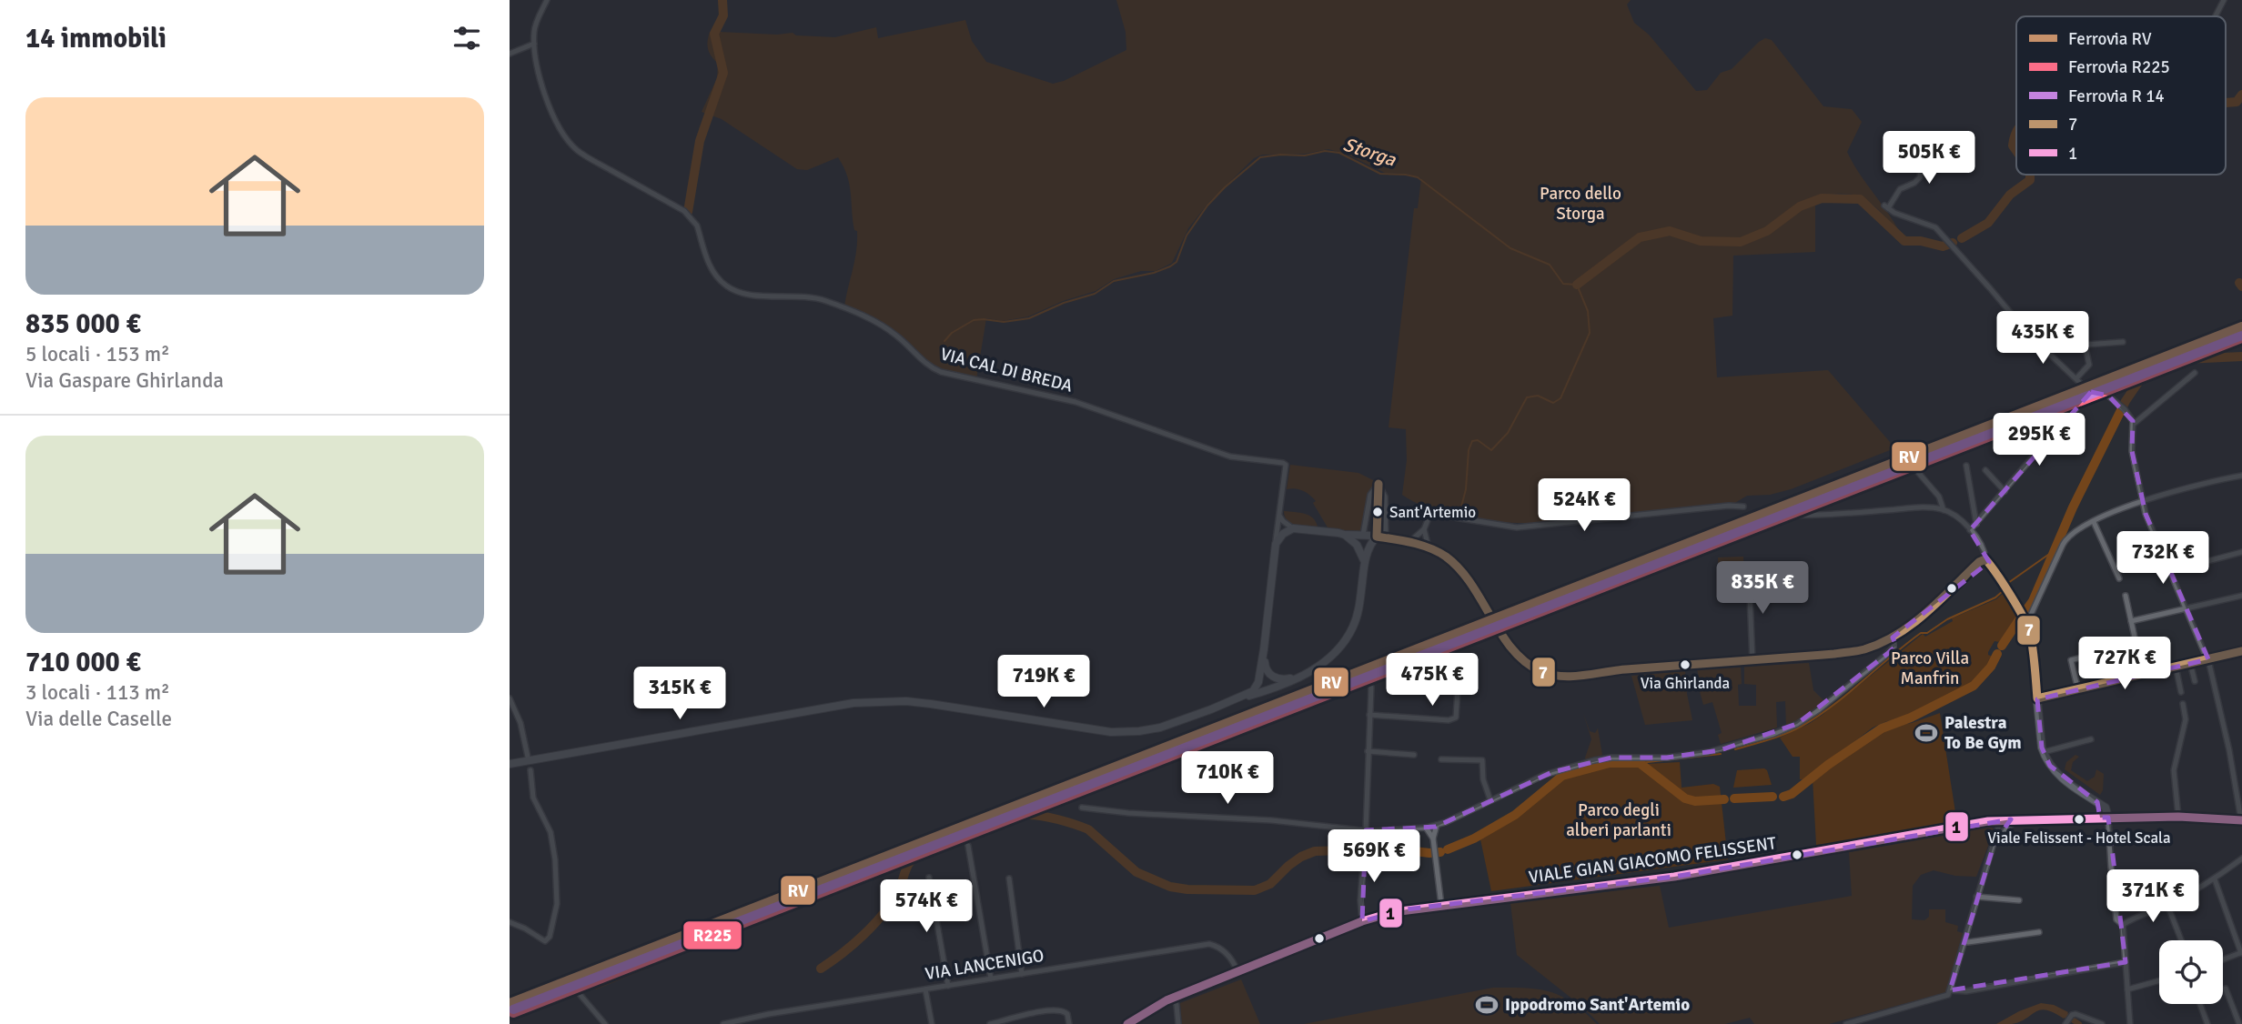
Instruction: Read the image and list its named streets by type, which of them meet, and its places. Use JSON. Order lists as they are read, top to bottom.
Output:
{
  "streets": {
    "main road": ["VIALE GIAN GIACOMO FELISSENT"],
    "street": ["VIA CAL DI BREDA", "VIA LANCENIGO"]
  },
  "crossings": [
    ["VIALE GIAN GIACOMO FELISSENT", "VIA LANCENIGO"]
  ],
  "water": ["Storga"],
  "parks": ["Parco dello Storga", "Parco Villa Manfrin", "Parco degli alberi parlanti"],
  "places": {
    "other": ["Sant'Artemio", "Via Ghirlanda", "Viale Felissent - Hotel Scala"],
    "sports": ["Palestra To Be Gym", "Ippodromo Sant'Artemio"]
  },
  "lines": [
    "rail line RV",
    "rail line R225",
    "transit line 7",
    "transit line 1"
  ],
  "legend": [
    "Ferrovia RV",
    "Ferrovia R225",
    "Ferrovia R 14",
    "7",
    "1"
  ],
  "page": {
    "heading": "14 immobili",
    "list": [
      {
        "name": "835 000 €",
        "note": "5 locali · 153 m² · Via Gaspare Ghirlanda"
      },
      {
        "name": "710 000 €",
        "note": "3 locali · 113 m² · Via delle Caselle"
      }
    ],
    "price": [
      "505K €",
      "435K €",
      "295K €",
      "524K €",
      "732K €",
      "835K €",
      "727K €",
      "475K €",
      "719K €",
      "315K €",
      "710K €",
      "569K €",
      "371K €",
      "574K €"
    ]
  }
}
